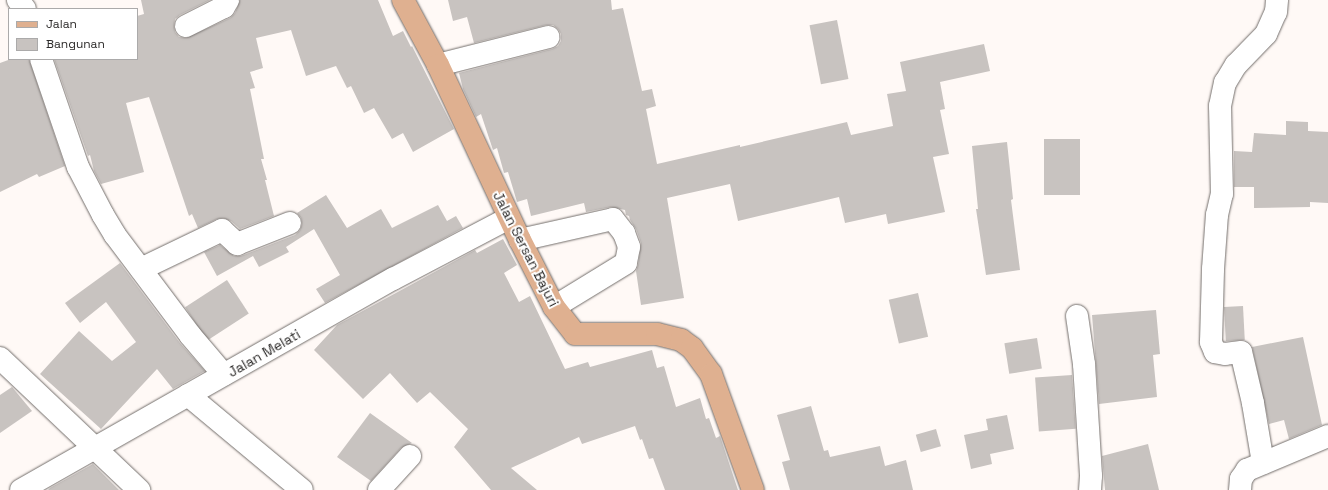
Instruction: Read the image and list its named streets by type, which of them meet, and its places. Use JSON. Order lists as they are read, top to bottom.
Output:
{
  "streets": {
    "main road": ["Jalan Sersan Bajuri"],
    "street": ["Jalan Melati"]
  },
  "crossings": [
    ["Jalan Sersan Bajuri", "Jalan Melati"]
  ],
  "legend": ["Jalan", "Bangunan"]
}
